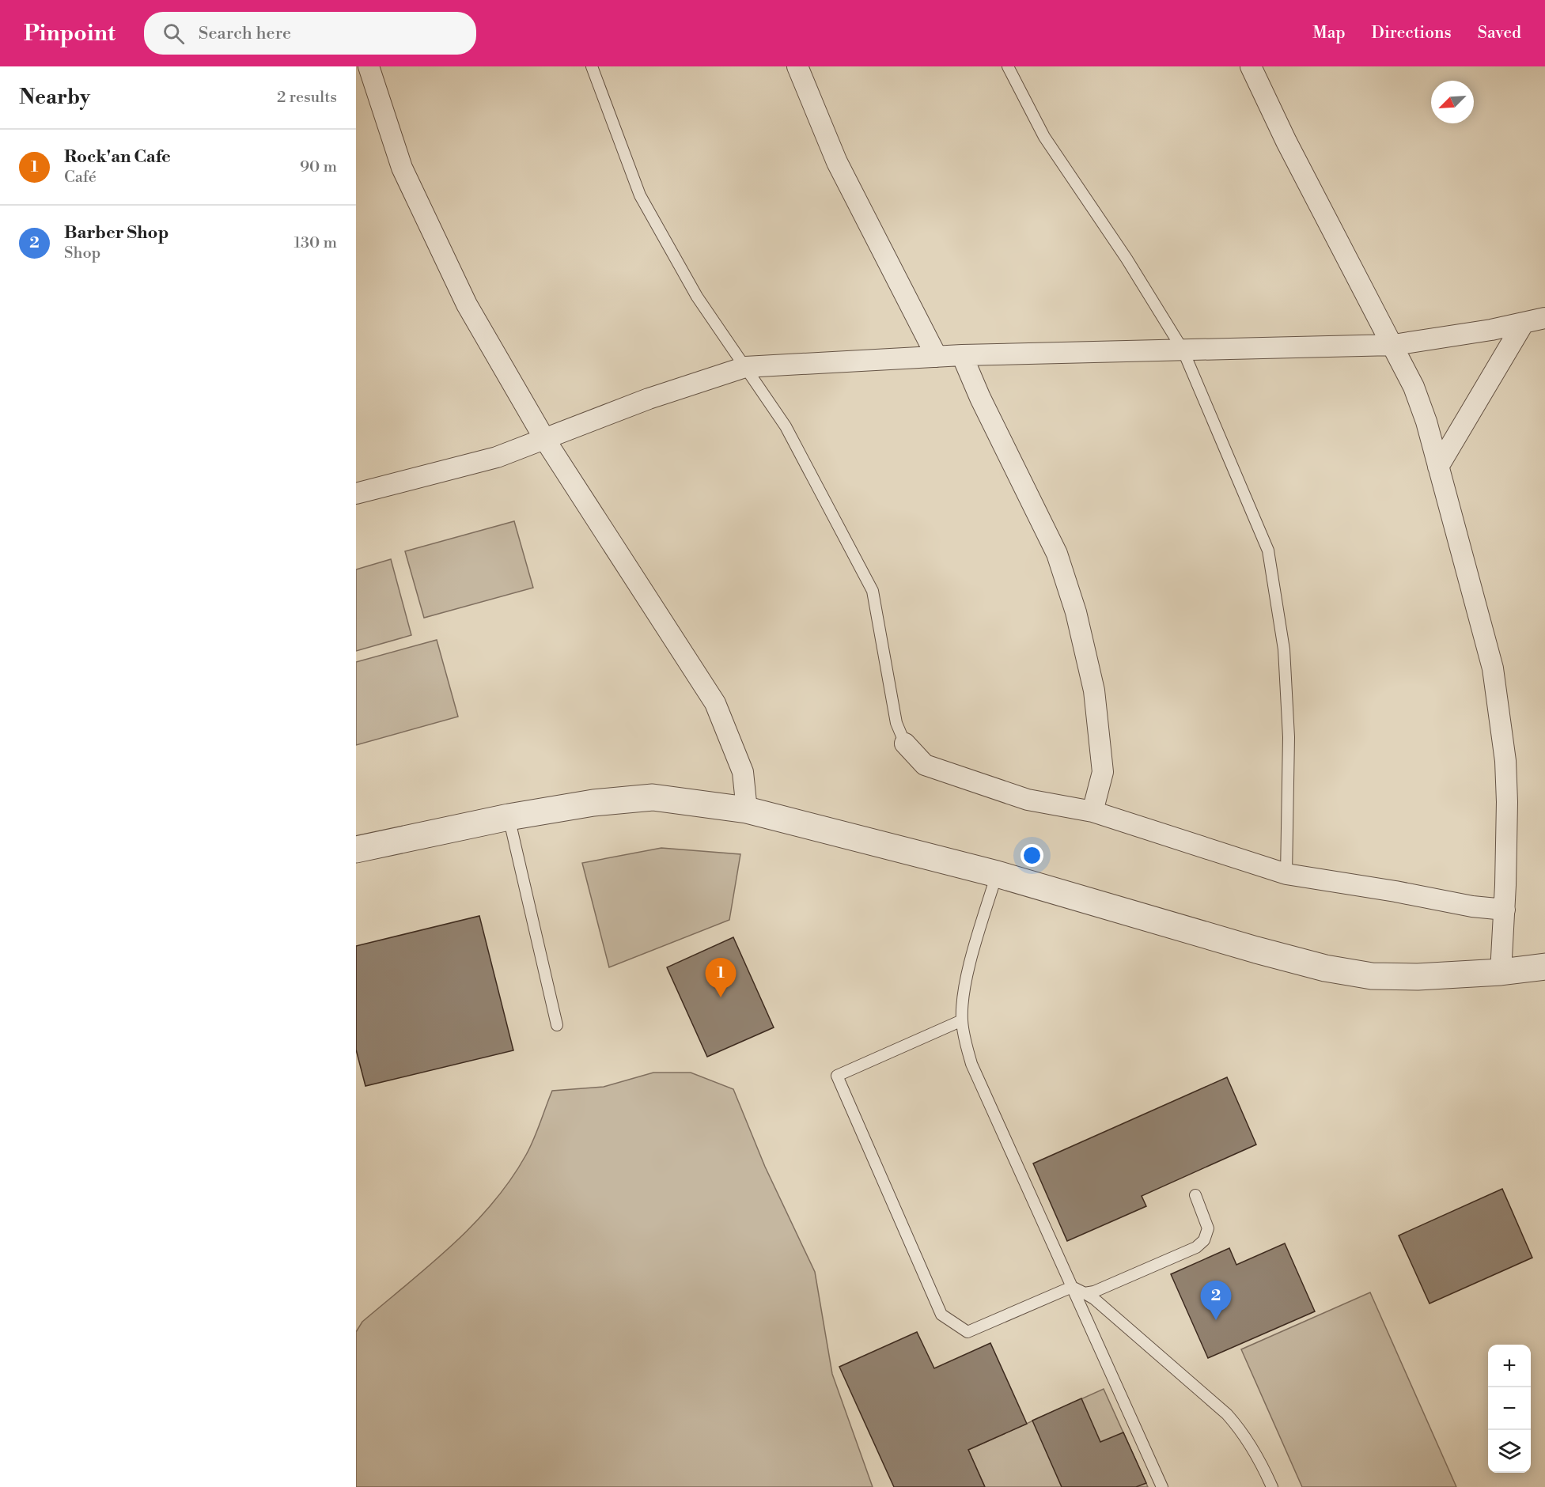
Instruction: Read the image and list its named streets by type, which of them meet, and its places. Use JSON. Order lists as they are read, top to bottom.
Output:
{
  "north": "bottom left",
  "page": {
    "header": "Pinpoint",
    "search": "Search here",
    "nav": ["Map", "Directions", "Saved"],
    "heading": ["Nearby", "2 results"],
    "list": [
      {
        "mark": "1",
        "name": "Rock'an Cafe",
        "note": "Café",
        "value": "90 m"
      },
      {
        "mark": "2",
        "name": "Barber Shop",
        "note": "Shop",
        "value": "130 m"
      }
    ],
    "pins": ["1", "2"],
    "map_buttons": ["+", "−"]
  }
}
